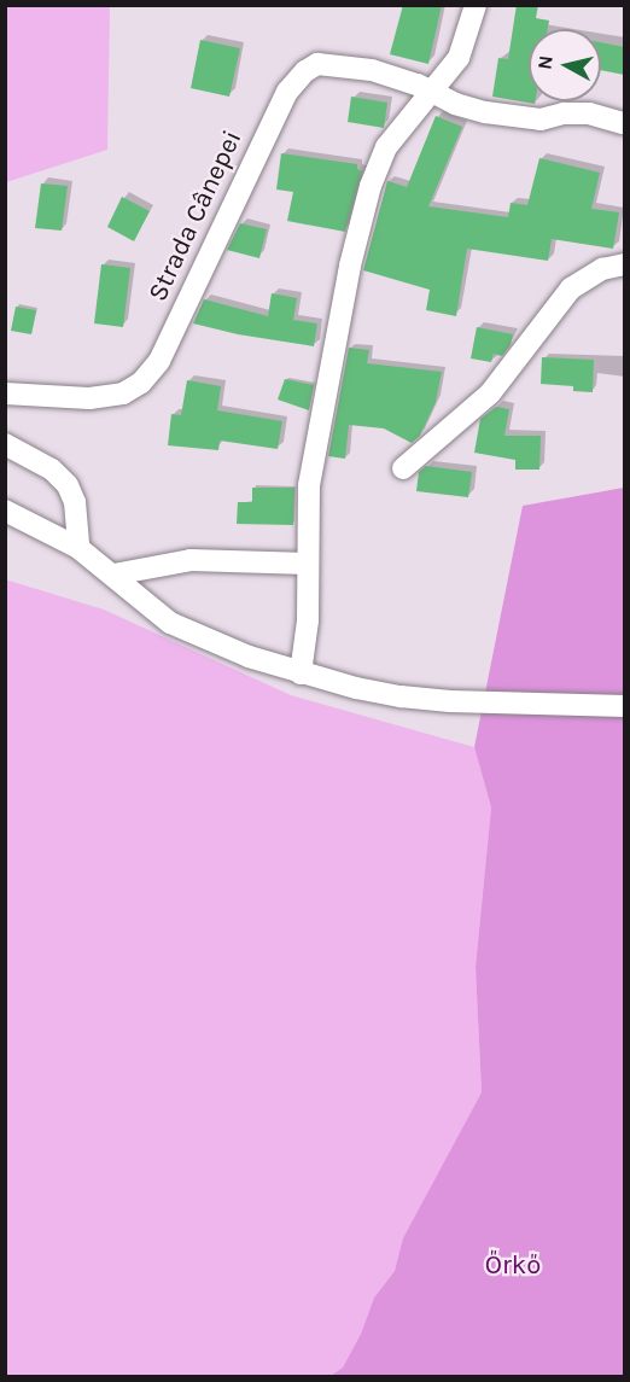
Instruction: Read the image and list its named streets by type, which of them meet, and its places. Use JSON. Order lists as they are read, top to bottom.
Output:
{
  "streets": {
    "street": ["Strada Cânepei"]
  },
  "parks": ["Őrkő"],
  "north": "left"
}
